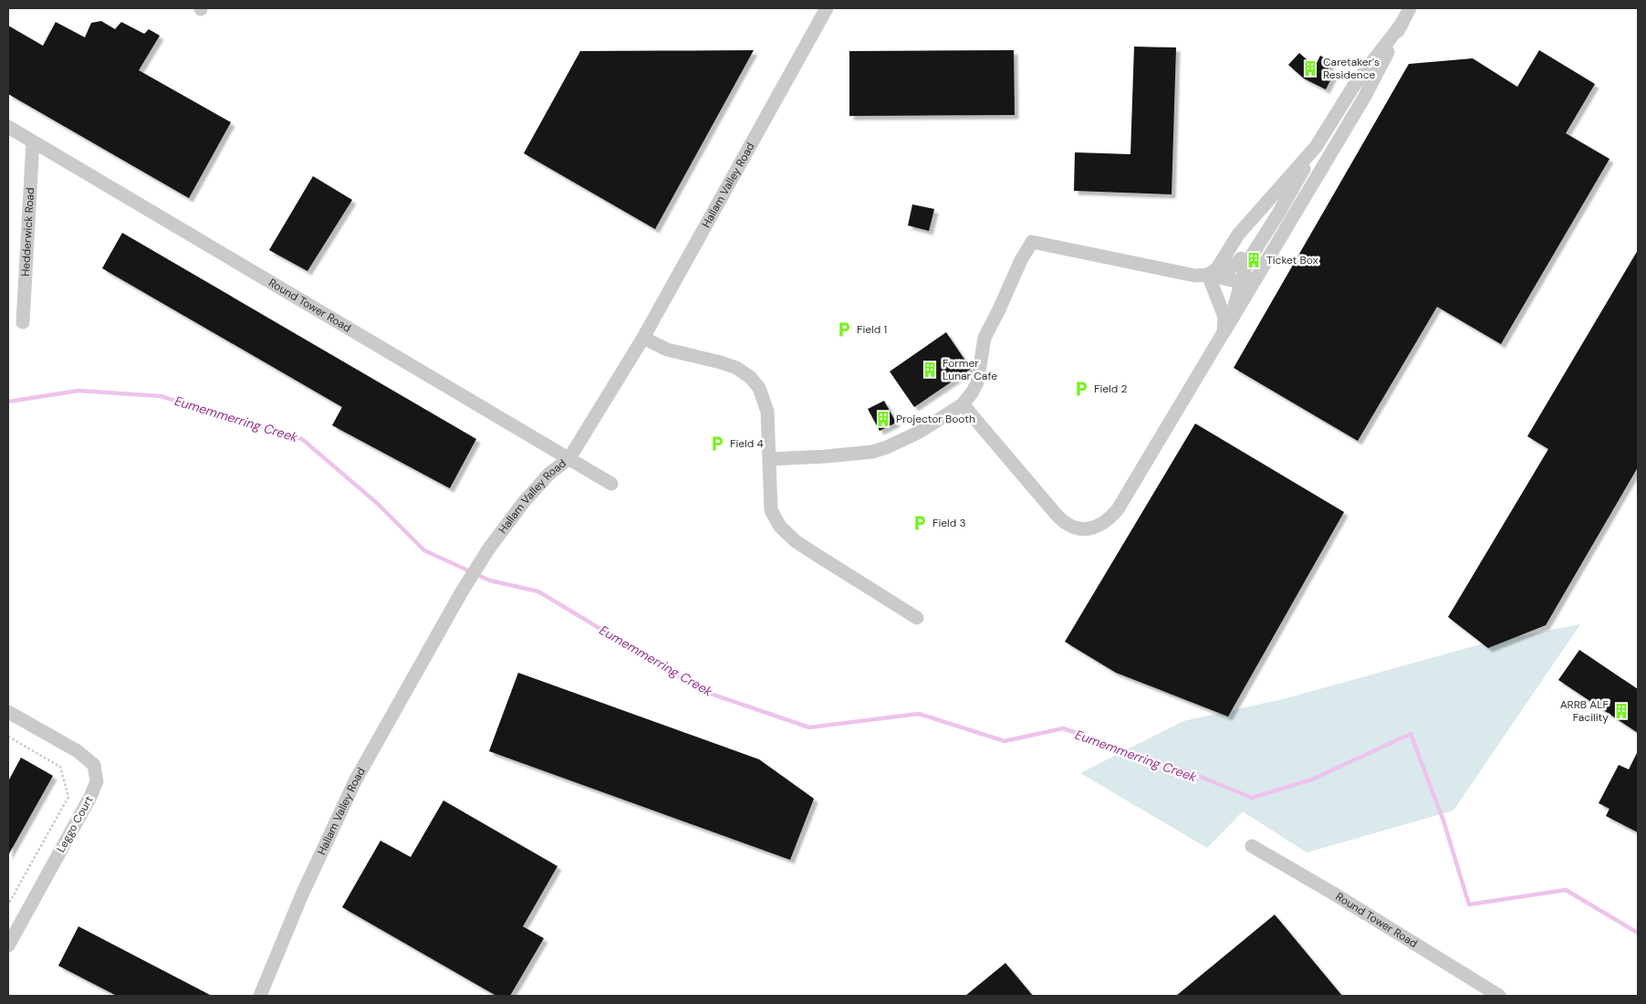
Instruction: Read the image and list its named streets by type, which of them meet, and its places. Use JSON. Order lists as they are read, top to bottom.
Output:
{
  "streets": {
    "street": [
      "Hallam Valley Road",
      "Hedderwick Road",
      "Round Tower Road",
      "Leggo Court"
    ]
  },
  "crossings": [
    ["Hallam Valley Road", "Round Tower Road"],
    ["Hedderwick Road", "Round Tower Road"]
  ],
  "water": ["Eumemmerring Creek"],
  "places": {
    "building": [
      "Caretaker's Residence",
      "Ticket Box",
      "Former Lunar Cafe",
      "Projector Booth",
      "ARRB ALF Facility"
    ],
    "parking": [
      "Field 1",
      "Field 2",
      "Field 4",
      "Field 3"
    ]
  }
}
